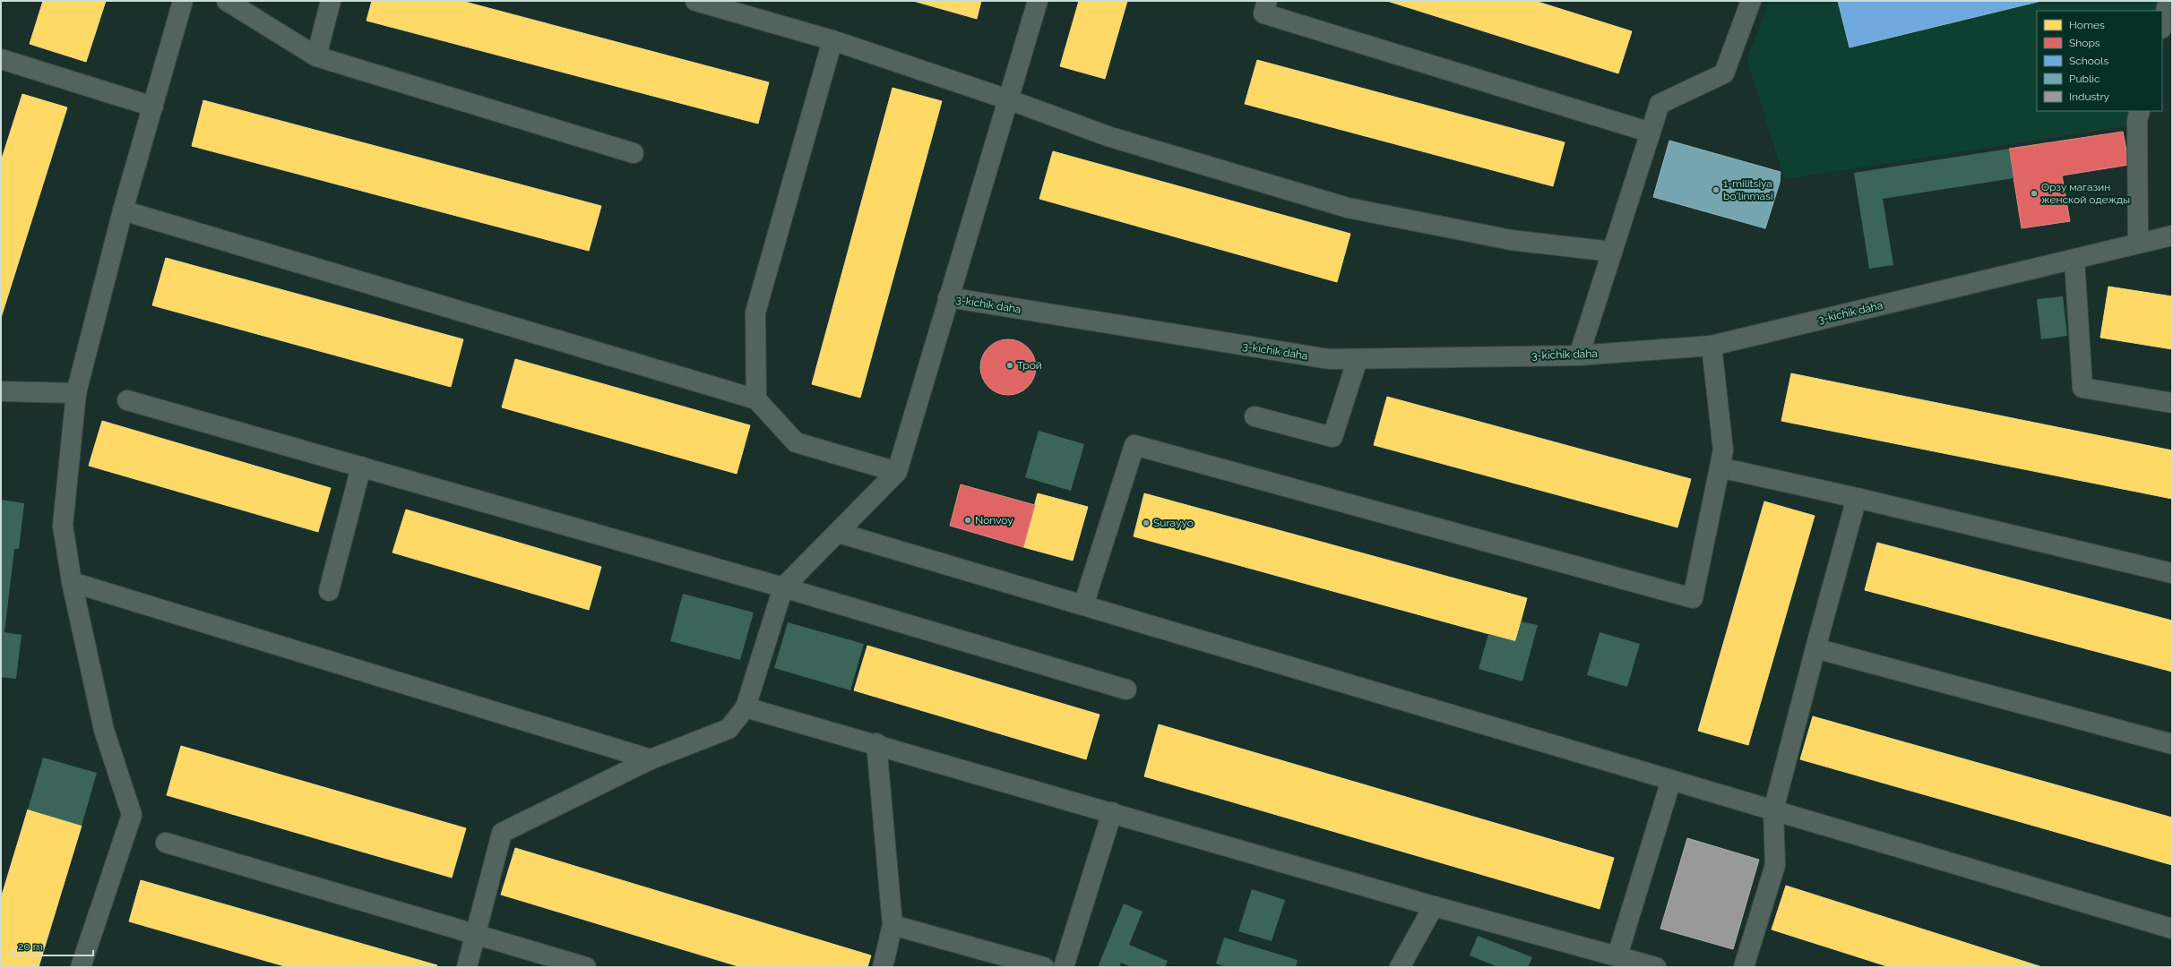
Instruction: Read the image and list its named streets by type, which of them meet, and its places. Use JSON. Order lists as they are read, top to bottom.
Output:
{
  "streets": {
    "street": ["3-kichik daha"]
  },
  "places": [
    "1-militsiya bo'linmasi",
    "Орзу магазин женской одежды",
    "Трой",
    "Nonvoy",
    "Surayyo"
  ],
  "legend": [
    "Homes",
    "Shops",
    "Schools",
    "Public",
    "Industry"
  ],
  "scale_bar": "20 m"
}
